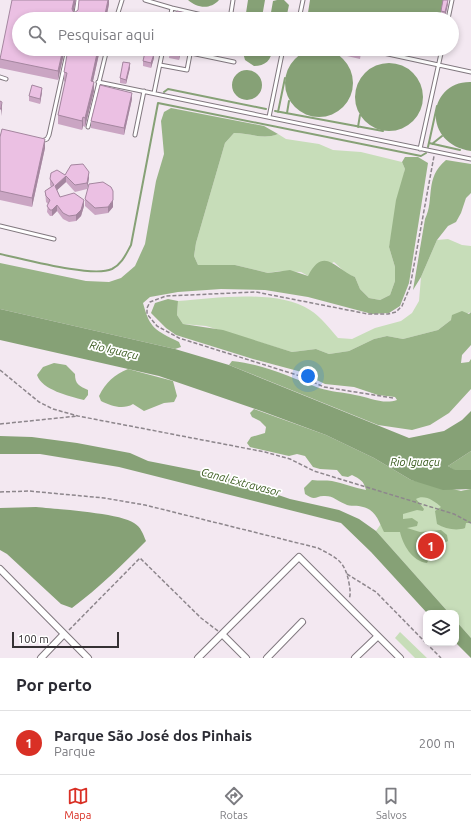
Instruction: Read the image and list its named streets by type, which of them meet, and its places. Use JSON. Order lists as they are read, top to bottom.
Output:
{
  "water": ["Rio Iguaçu", "Canal Extravasor"],
  "scale_bar": "100 m",
  "page": {
    "search": "Pesquisar aqui",
    "pins": "1",
    "scale": "100 m",
    "heading": "Por perto",
    "list": [
      {
        "mark": "1",
        "name": "Parque São José dos Pinhais",
        "note": "Parque",
        "value": "200 m"
      }
    ],
    "nav": ["Mapa", "Rotas", "Salvos"]
  }
}
